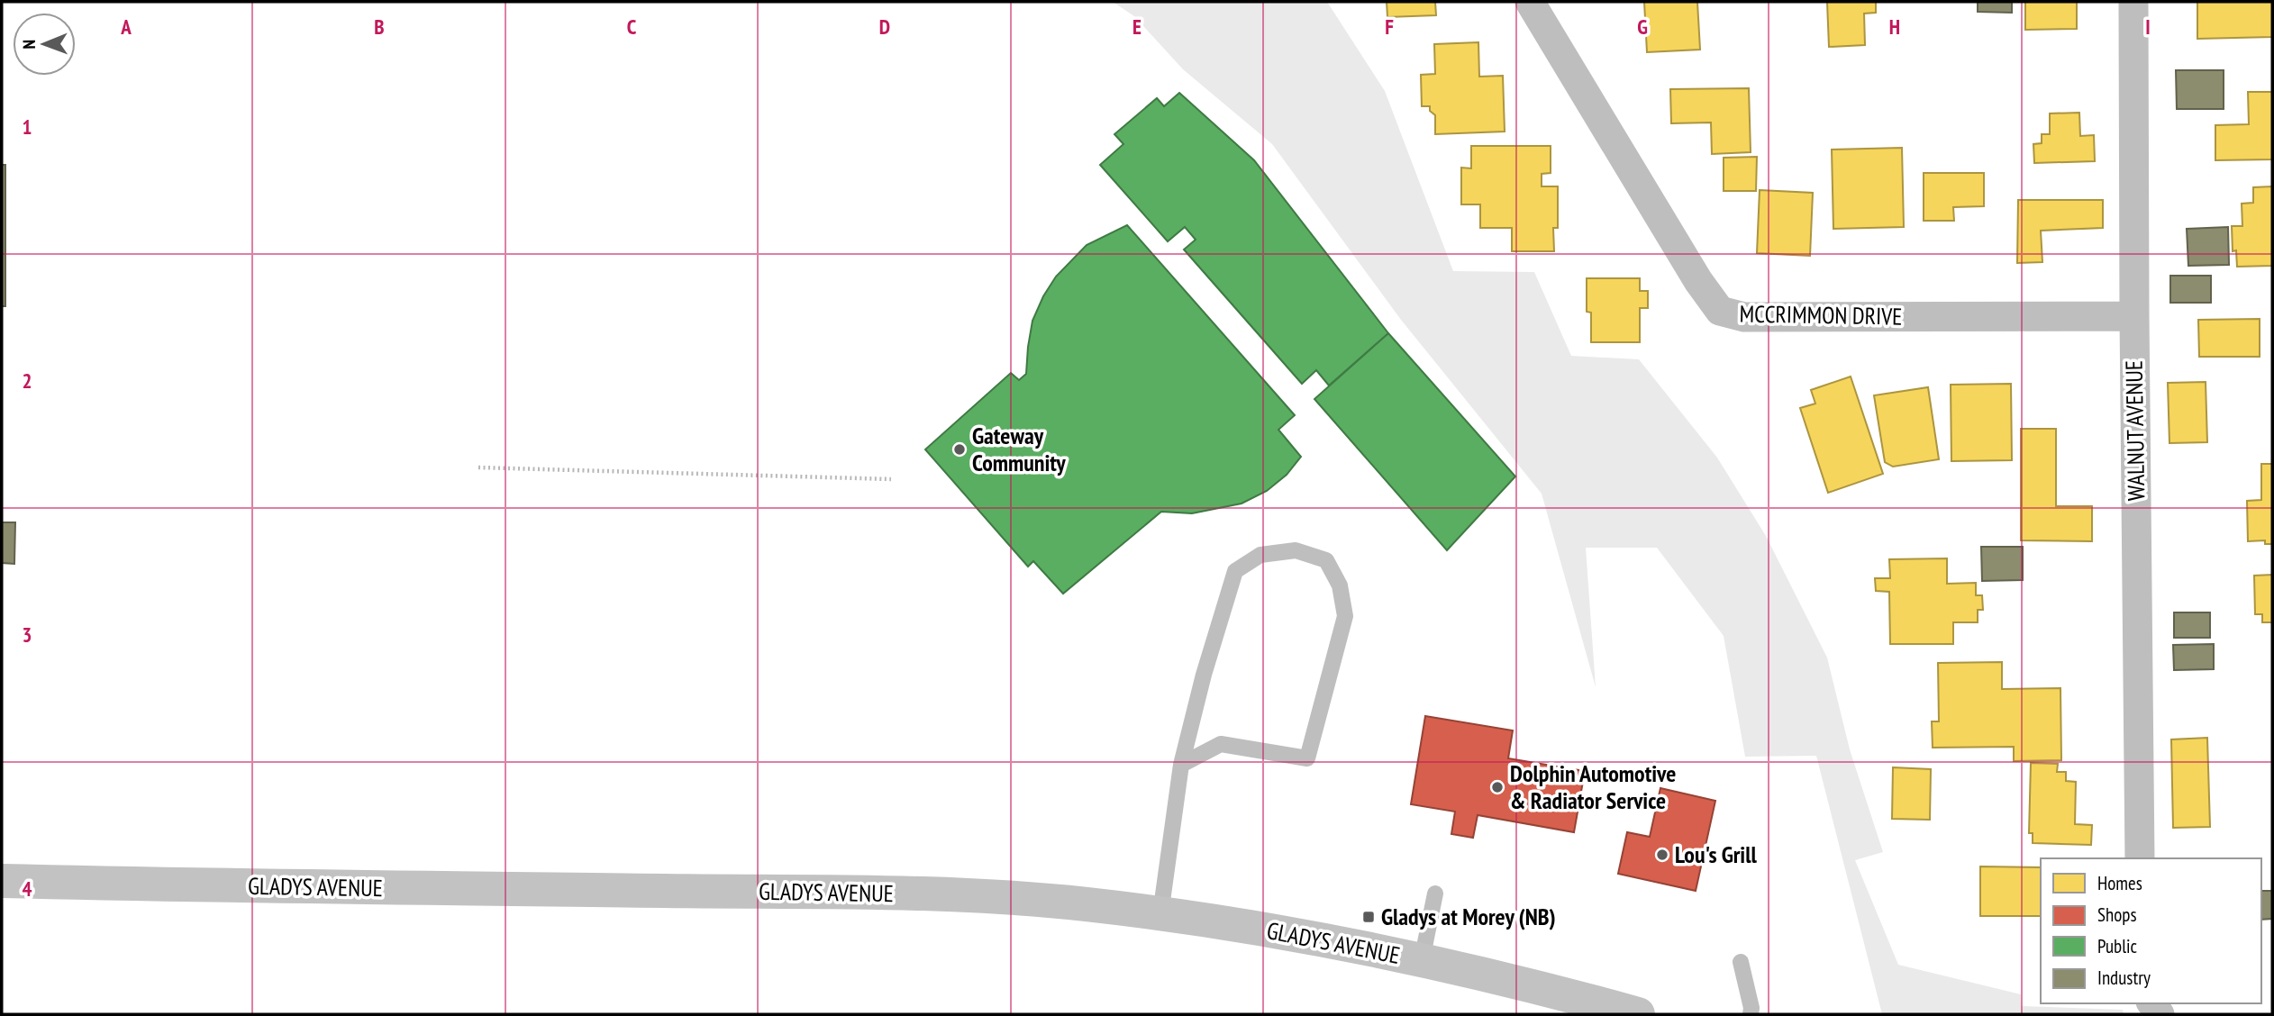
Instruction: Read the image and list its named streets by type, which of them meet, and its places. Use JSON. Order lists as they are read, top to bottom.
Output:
{
  "streets": {
    "main road": ["GLADYS AVENUE"],
    "street": ["MCCRIMMON DRIVE", "WALNUT AVENUE"]
  },
  "crossings": [
    ["MCCRIMMON DRIVE", "WALNUT AVENUE"]
  ],
  "places": {
    "other": ["Gateway Community", "Dolphin Automotive & Radiator Service", "Lou's Grill"],
    "transit": ["Gladys at Morey (NB)"]
  },
  "legend": [
    "Homes",
    "Shops",
    "Public",
    "Industry"
  ],
  "north": "left",
  "grid": {
    "columns": [
      "A",
      "B",
      "C",
      "D",
      "E",
      "F",
      "G",
      "H",
      "I"
    ],
    "rows": [
      "1",
      "2",
      "3",
      "4"
    ]
  }
}
